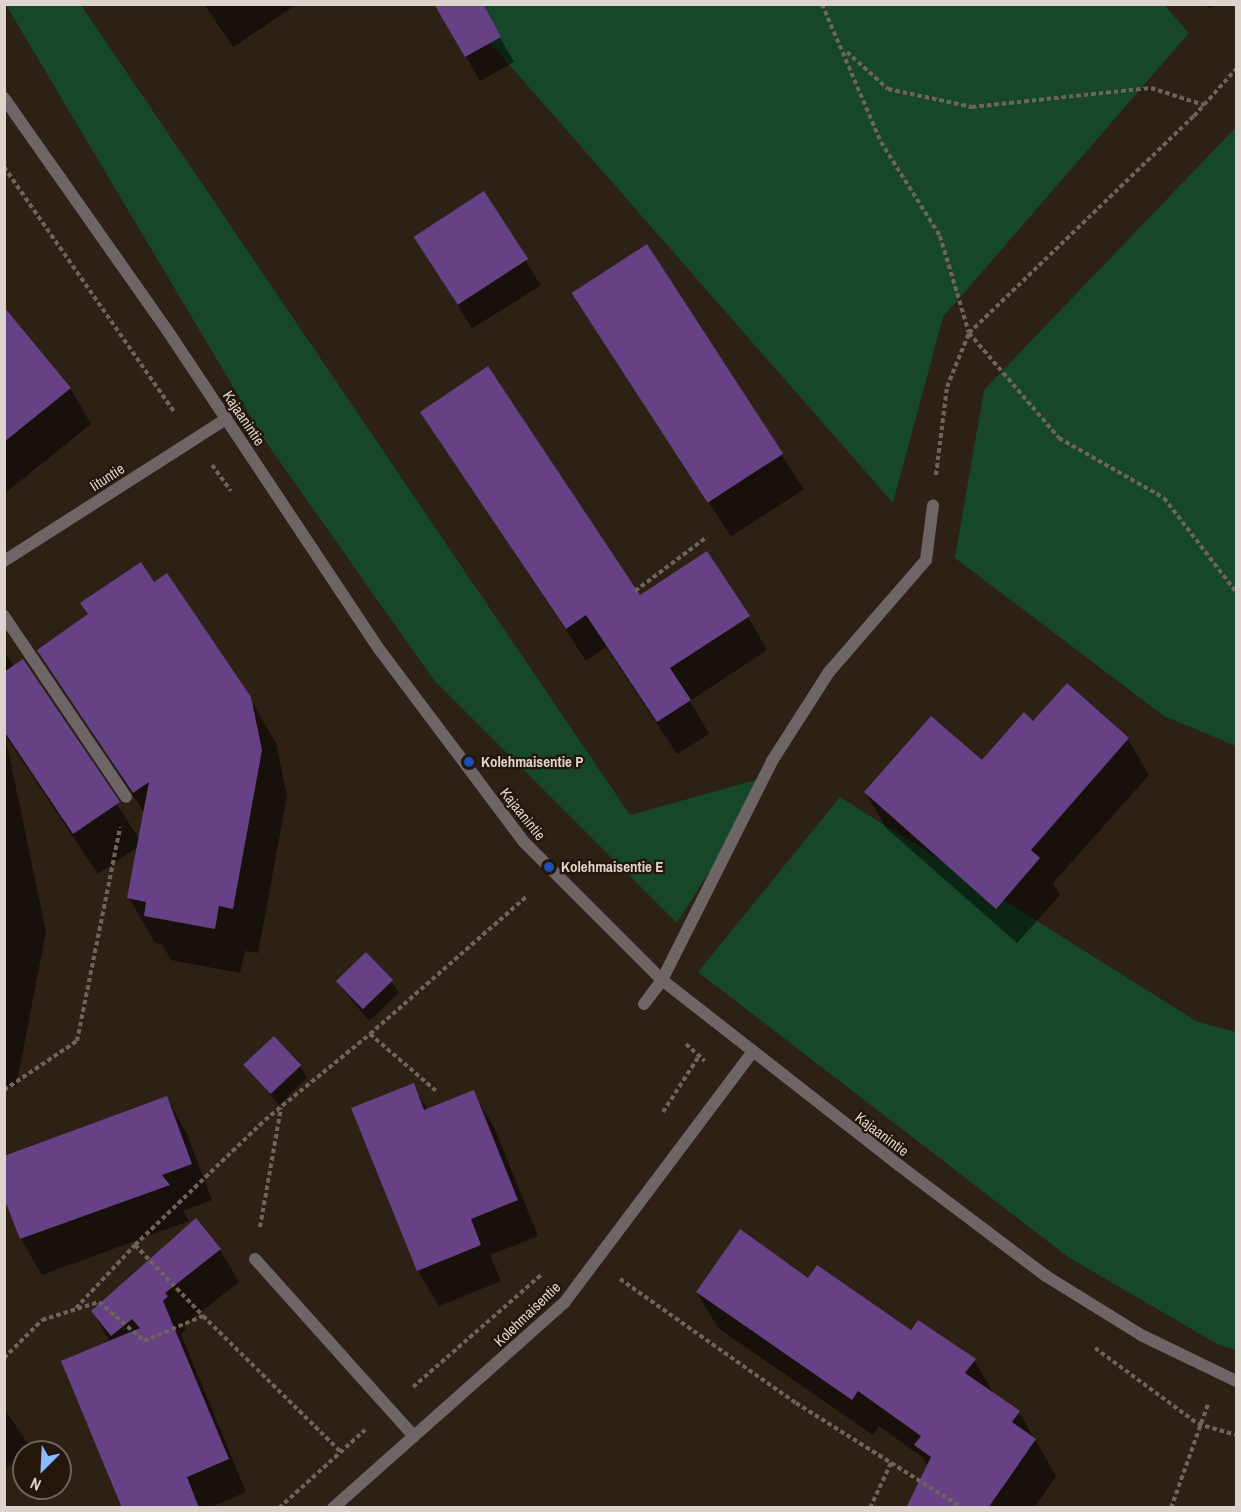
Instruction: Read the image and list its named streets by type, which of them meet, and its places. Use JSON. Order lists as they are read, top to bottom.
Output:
{
  "streets": {
    "street": ["Kajaanintie", "Iituntie", "Kolehmaisentie"]
  },
  "crossings": [
    ["Kajaanintie", "Iituntie"],
    ["Kajaanintie", "Kolehmaisentie"]
  ],
  "places": ["Kolehmaisentie P", "Kolehmaisentie E"],
  "north": "bottom left"
}
